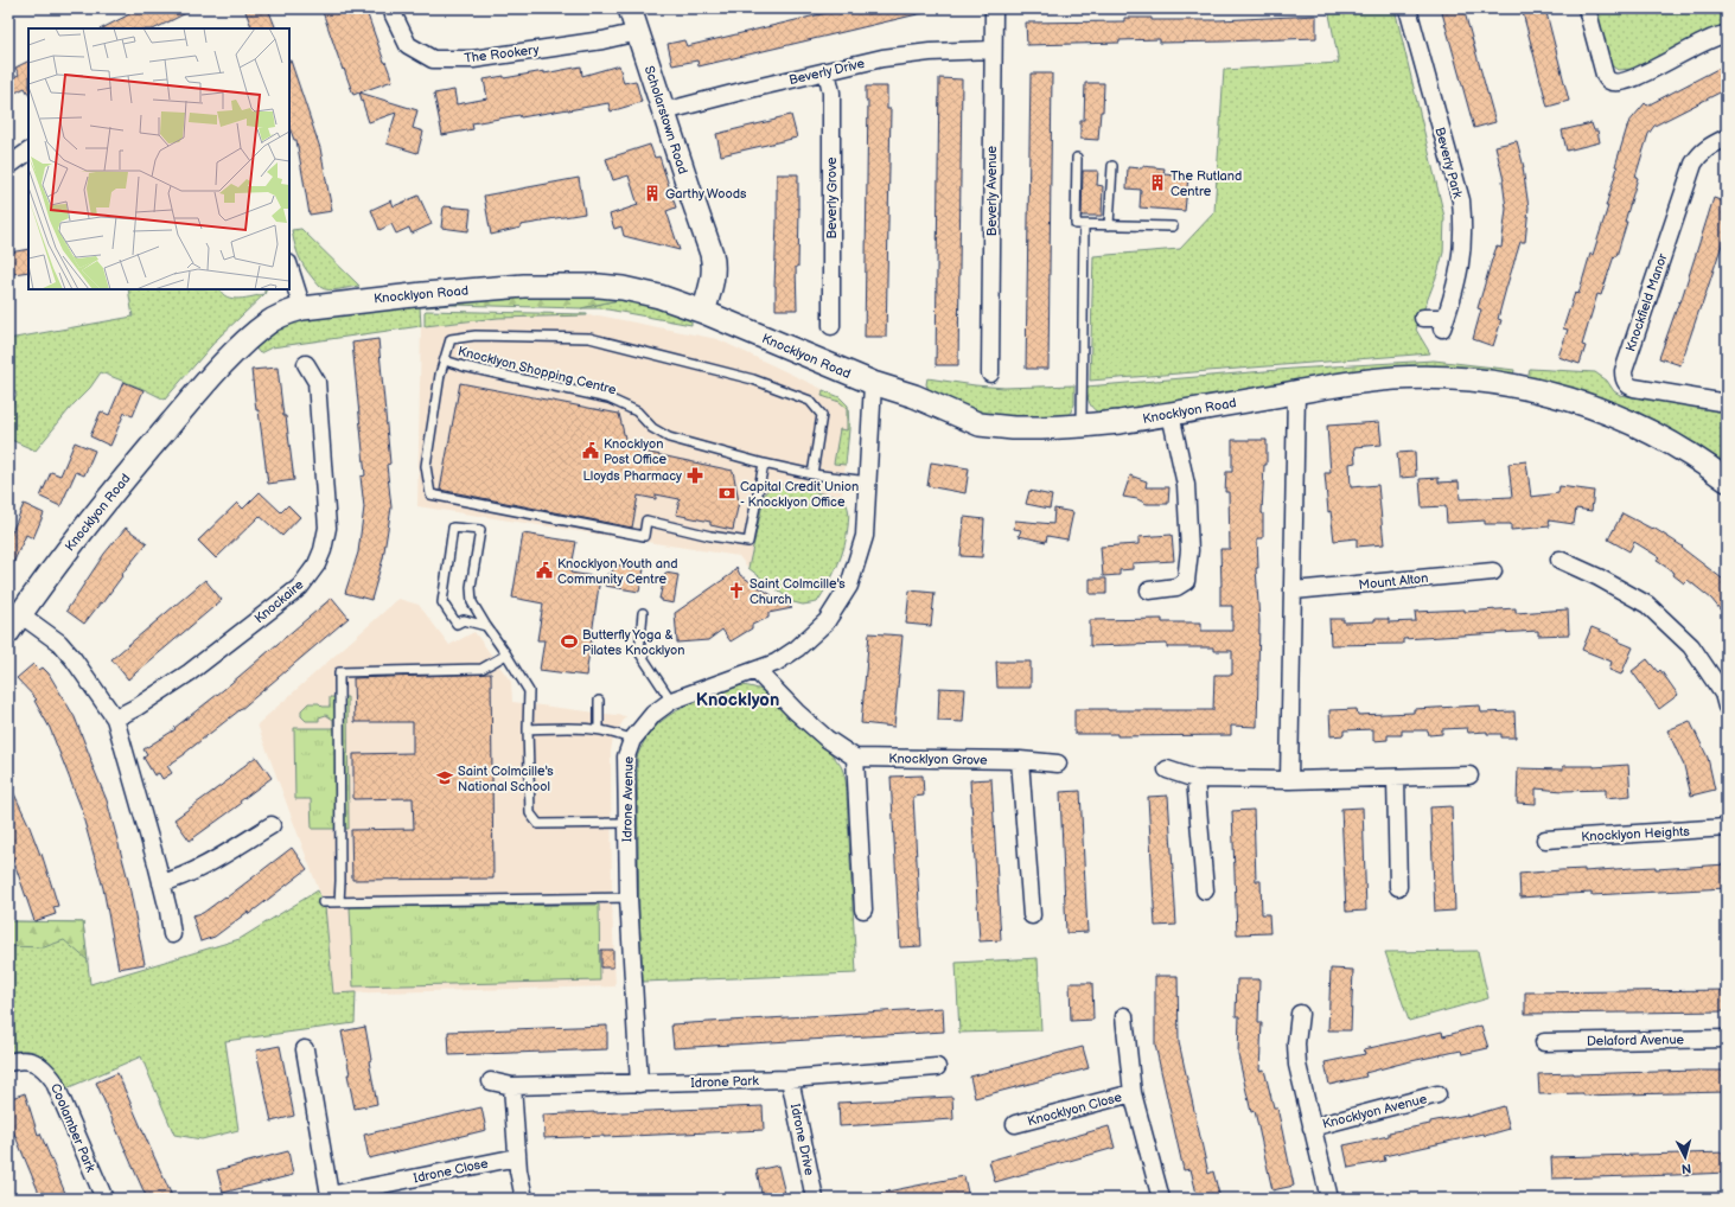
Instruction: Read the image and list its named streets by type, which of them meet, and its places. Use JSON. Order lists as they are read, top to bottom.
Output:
{
  "streets": {
    "street": [
      "The Rookery",
      "Beverly Drive",
      "Scholarstown Road",
      "Beverly Park",
      "Beverly Avenue",
      "Beverly Grove",
      "Knocklyon Road",
      "Knockfield Manor",
      "Mount Alton",
      "Knockaire",
      "Knocklyon Grove",
      "Idrone Avenue",
      "Knocklyon Heights",
      "Delaford Avenue",
      "Idrone Park",
      "Knocklyon Close",
      "Knocklyon Avenue",
      "Coolamber Park",
      "Idrone Drive",
      "Idrone Close"
    ],
    "lane": ["Knocklyon Shopping Centre"]
  },
  "crossings": [
    ["The Rookery", "Scholarstown Road"],
    ["Beverly Drive", "Scholarstown Road"],
    ["Beverly Drive", "Beverly Avenue"],
    ["Beverly Drive", "Beverly Grove"],
    ["Scholarstown Road", "Knocklyon Road"],
    ["Knocklyon Road", "Idrone Avenue"],
    ["Knocklyon Shopping Centre", "Idrone Avenue"],
    ["Idrone Avenue", "Idrone Park"],
    ["Idrone Park", "Idrone Drive"]
  ],
  "districts": ["Knocklyon"],
  "places": {
    "building": ["The Rutland Centre", "Garthy Woods"],
    "public building": ["Knocklyon Post Office", "Knocklyon Youth and Community Centre"],
    "pharmacy": ["Lloyds Pharmacy"],
    "bank": ["Capital Credit Union - Knocklyon Office"],
    "church": ["Saint Colmcille's Church"],
    "sports": ["Butterfly Yoga & Pilates Knocklyon"],
    "school or university": ["Saint Colmcille's National School"]
  },
  "north": "bottom"
}
